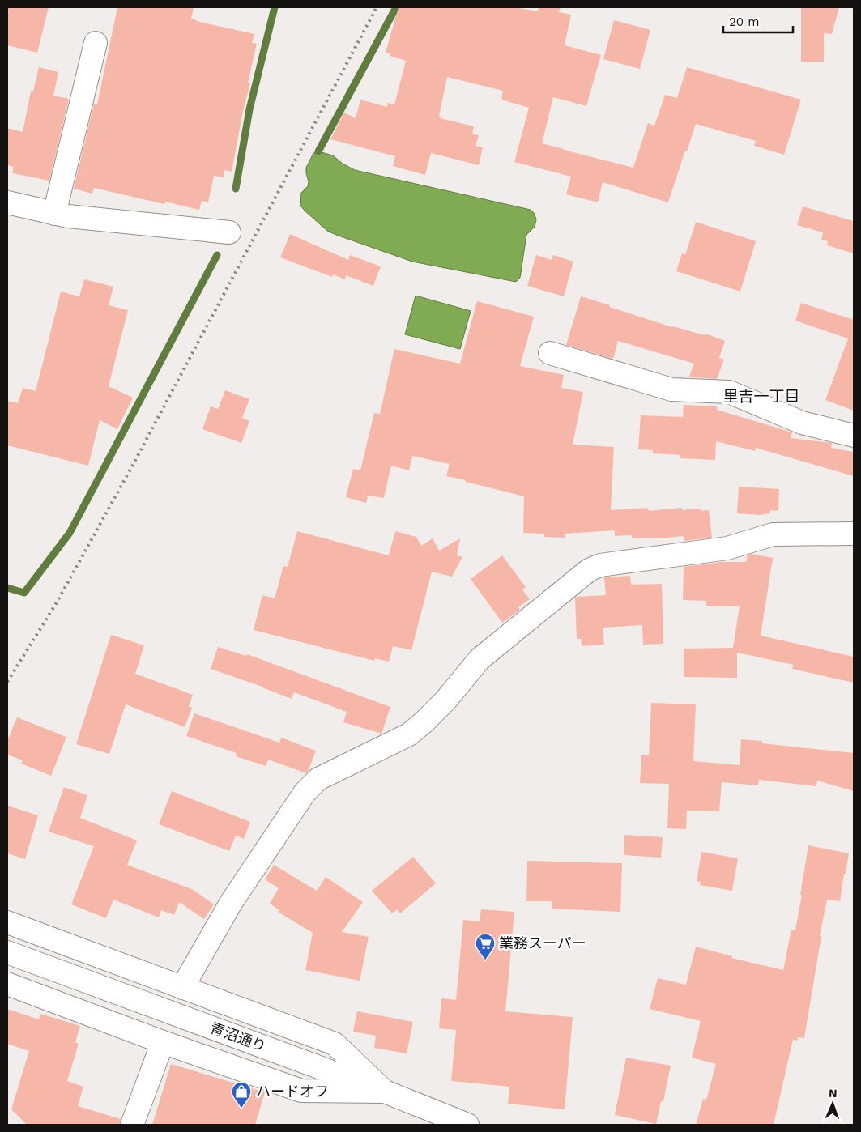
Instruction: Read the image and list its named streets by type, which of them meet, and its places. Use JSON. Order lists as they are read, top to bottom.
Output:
{
  "streets": {
    "street": ["青沼通り"]
  },
  "districts": ["里吉一丁目"],
  "places": {
    "supermarket": ["業務スーパー"],
    "shop": ["ハードオフ"]
  },
  "scale_bar": "20 m",
  "north": "top"
}
